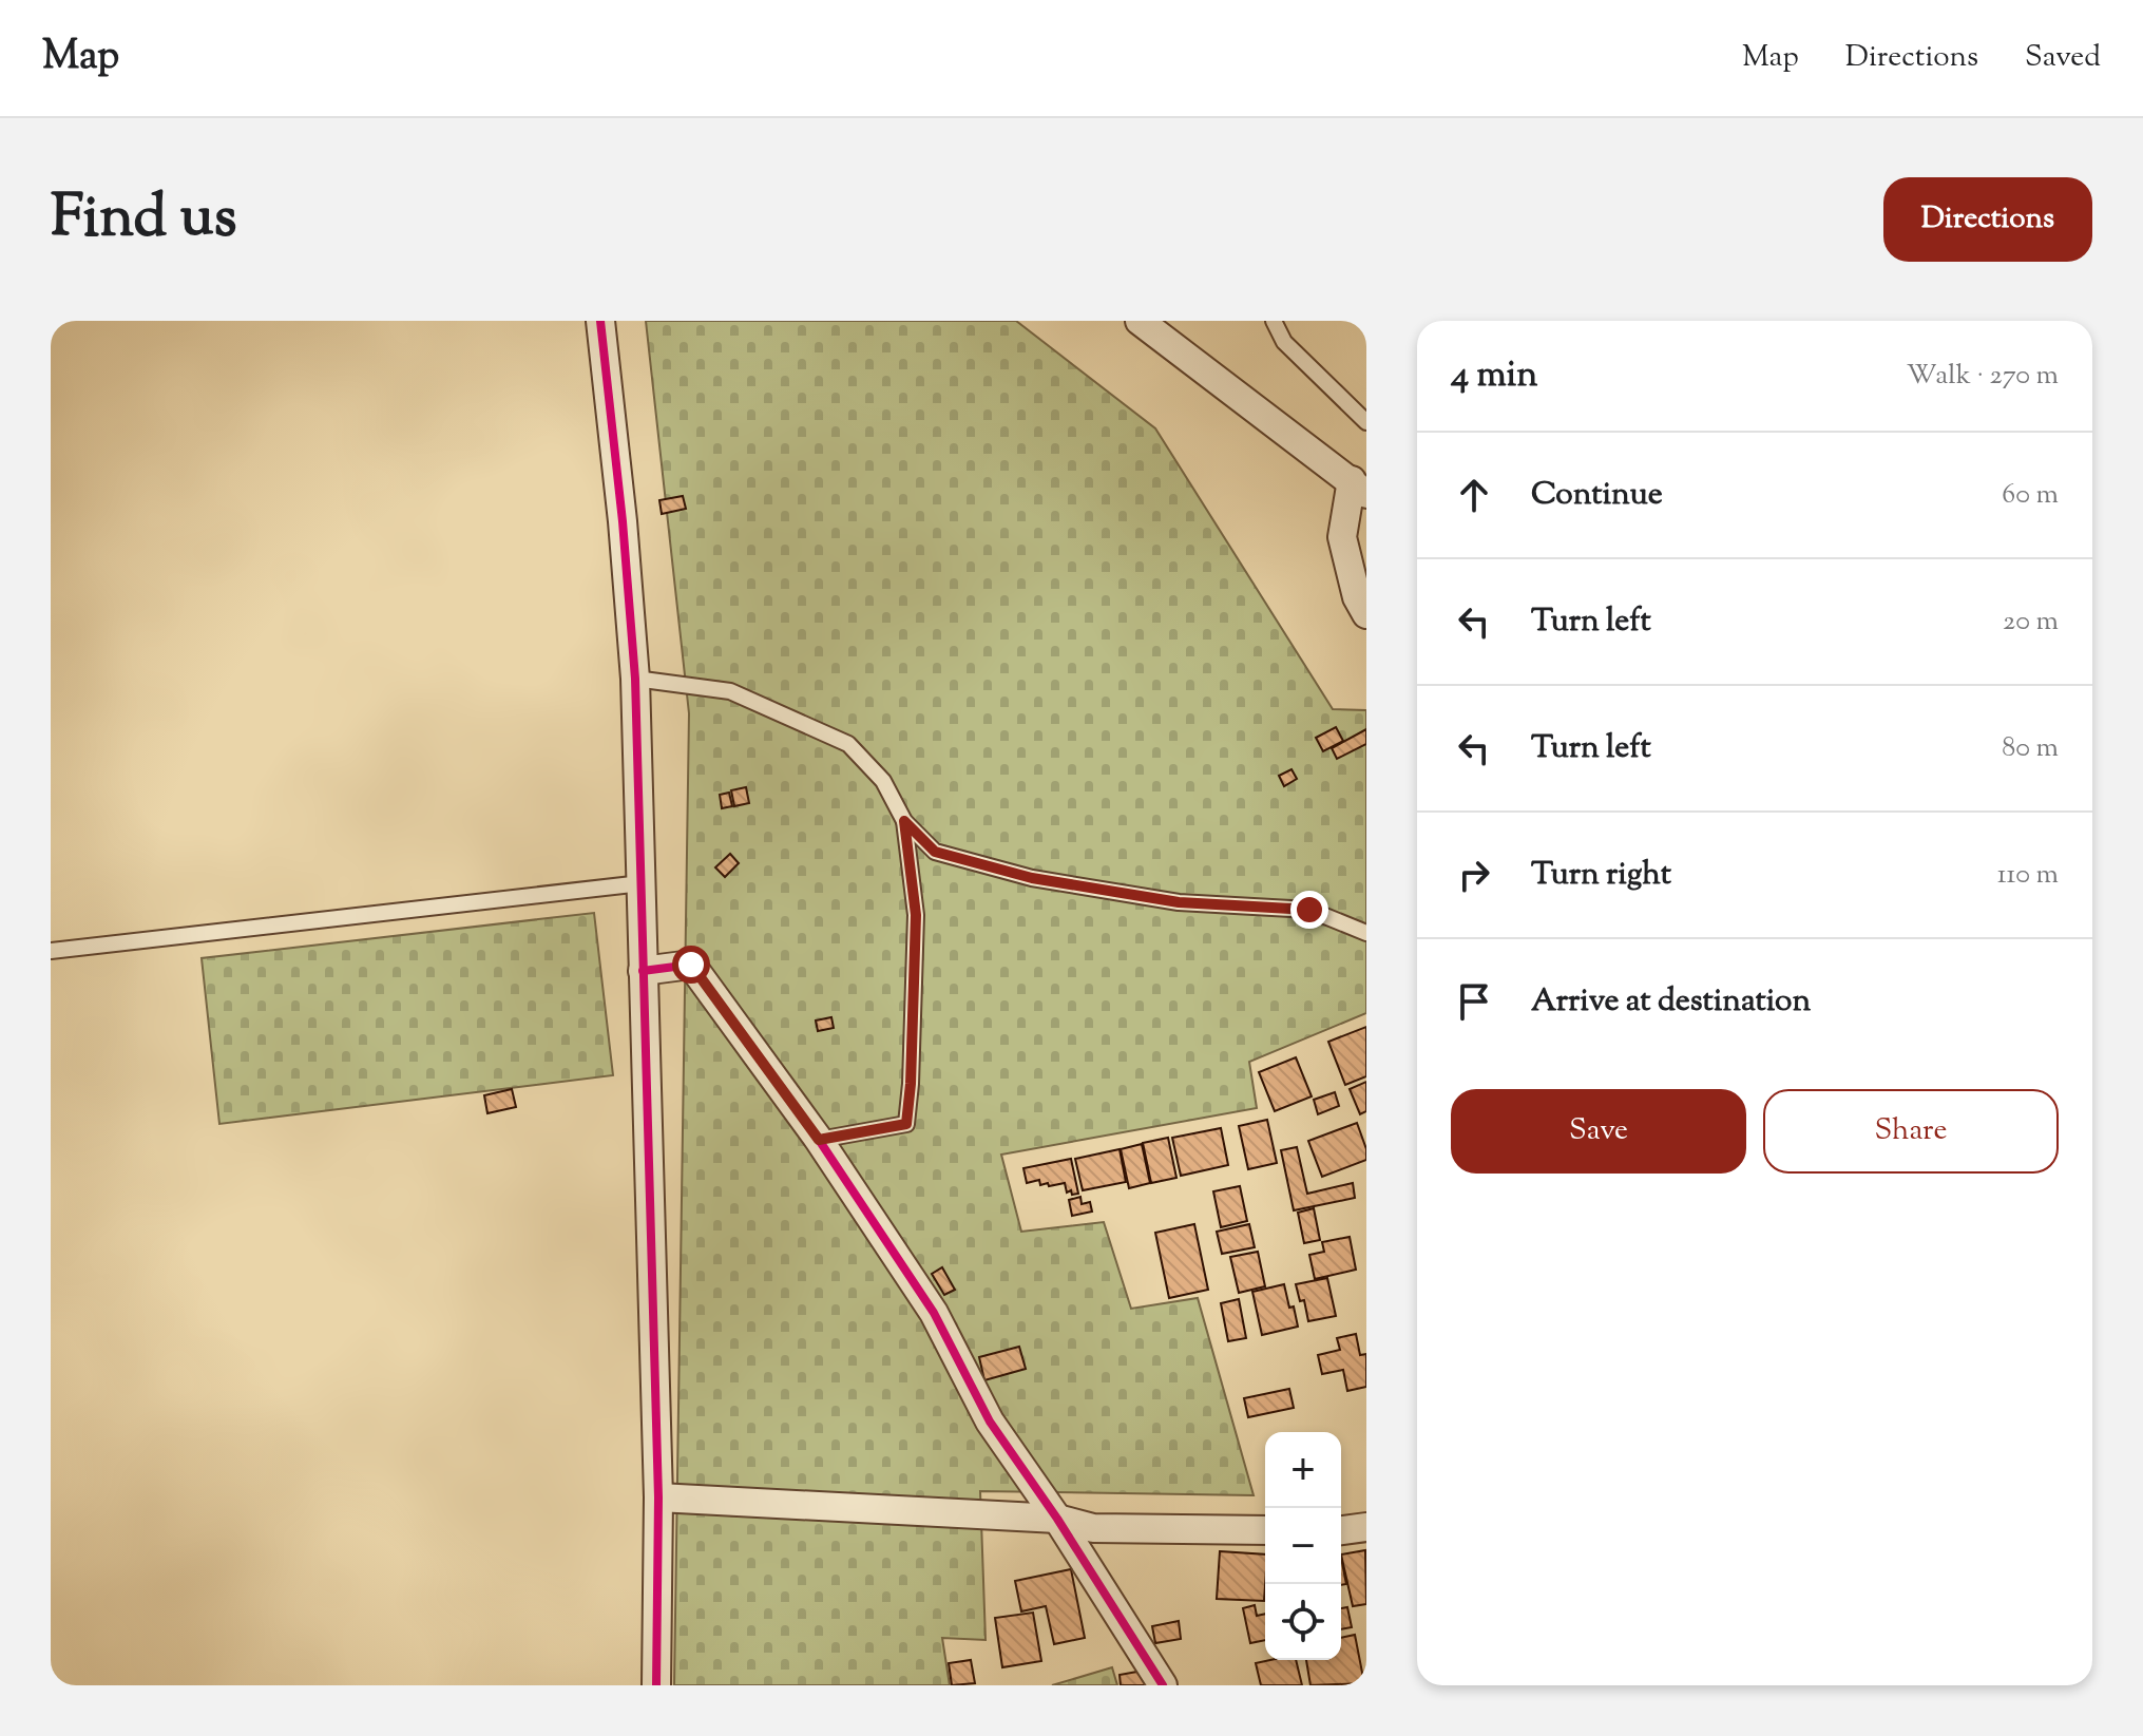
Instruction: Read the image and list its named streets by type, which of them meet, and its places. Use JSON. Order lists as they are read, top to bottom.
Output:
{
  "page": {
    "header": "Map",
    "nav": ["Map", "Directions", "Saved"],
    "title": "Find us",
    "buttons": [
      "Directions",
      ["Save", "Share"]
    ],
    "heading": ["4 min", "Walk · 270 m"],
    "list": [
      ["Continue", "60 m"],
      ["Turn left", "20 m"],
      ["Turn left", "80 m"],
      ["Turn right", "110 m"],
      "Arrive at destination"
    ],
    "map_buttons": ["+", "−"]
  }
}
